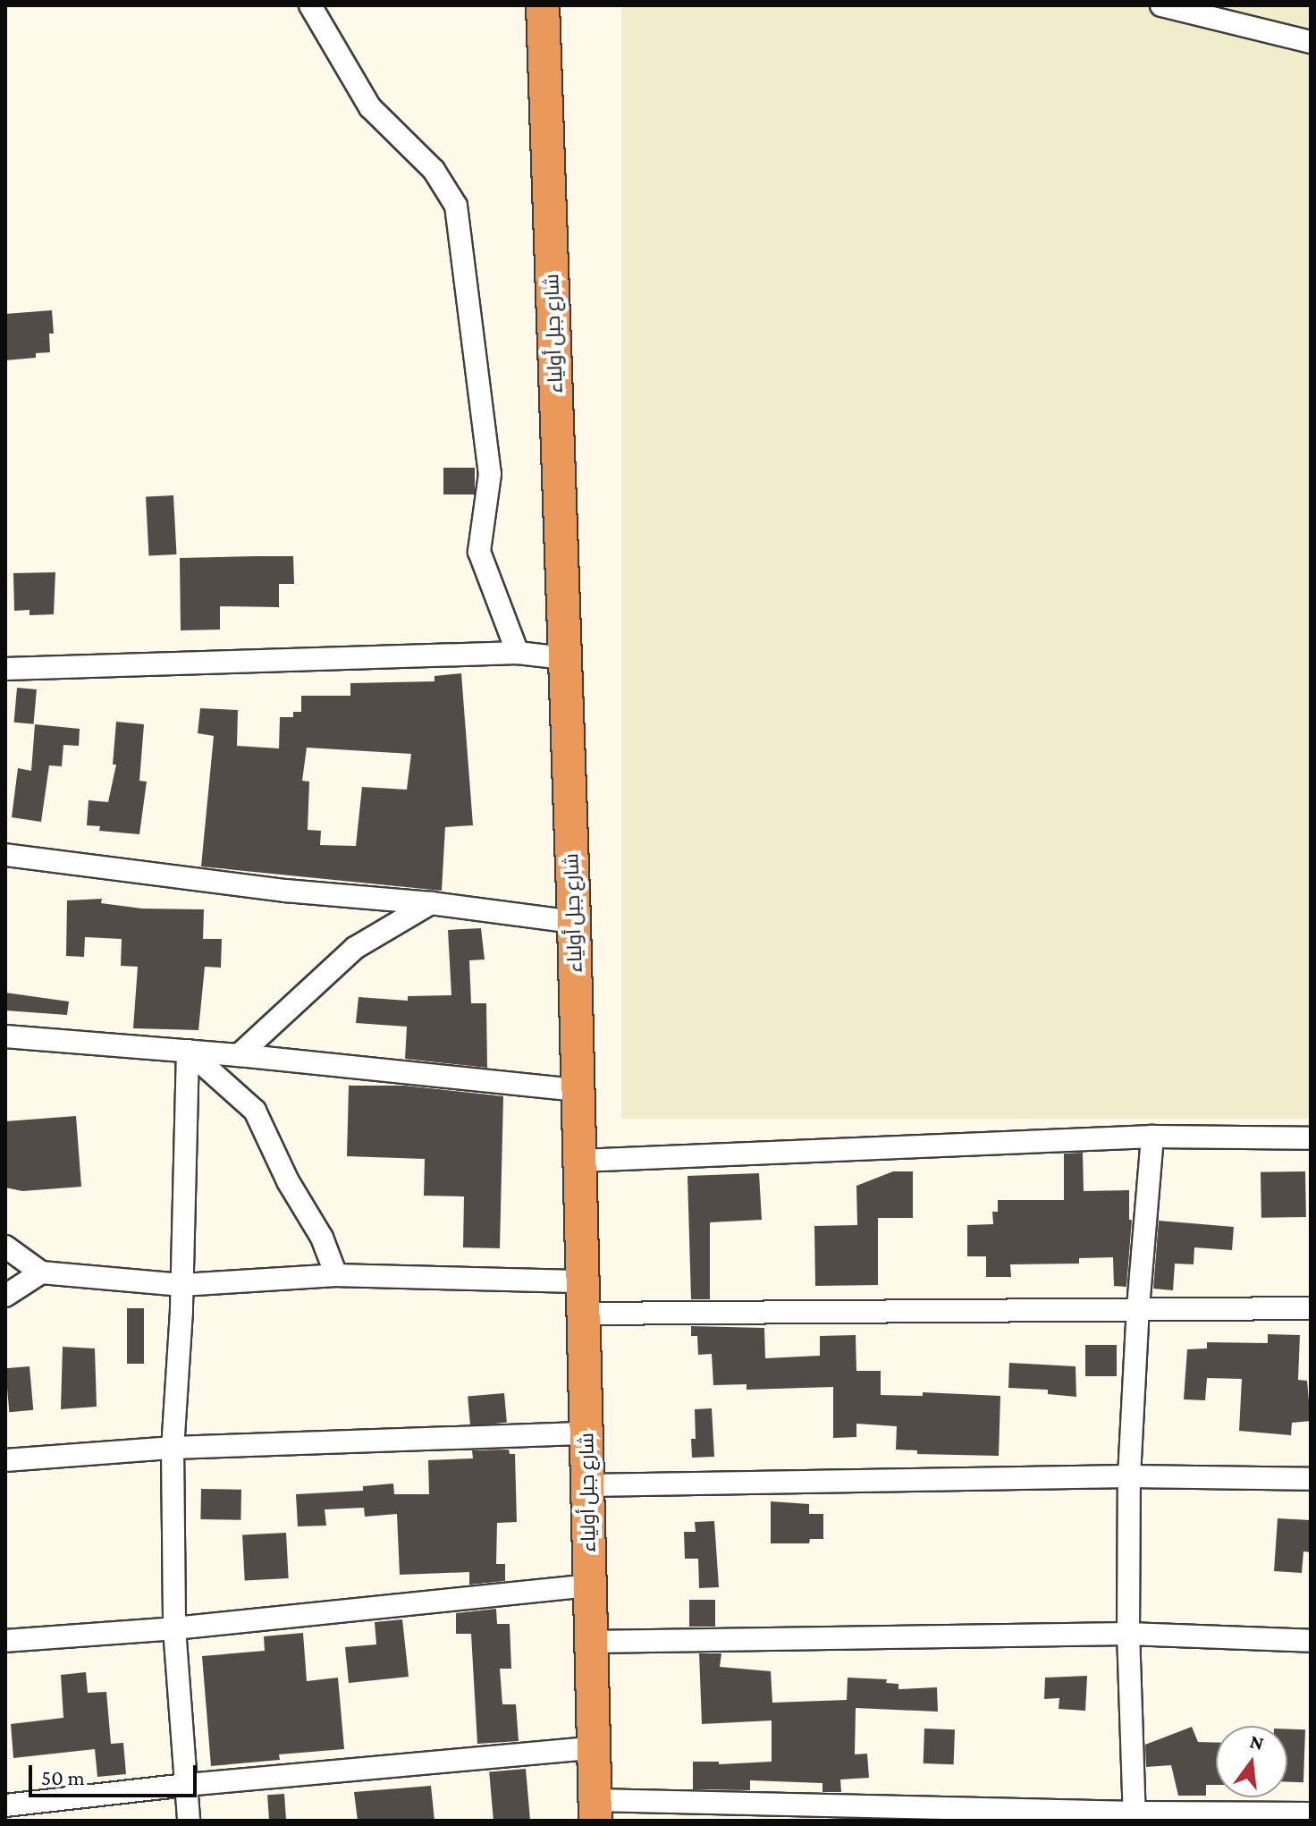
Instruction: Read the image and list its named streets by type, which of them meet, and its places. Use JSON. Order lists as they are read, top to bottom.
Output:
{
  "streets": {
    "highway": ["شارع جبل أولياء"]
  },
  "scale_bar": "50 m",
  "north": "top"
}
